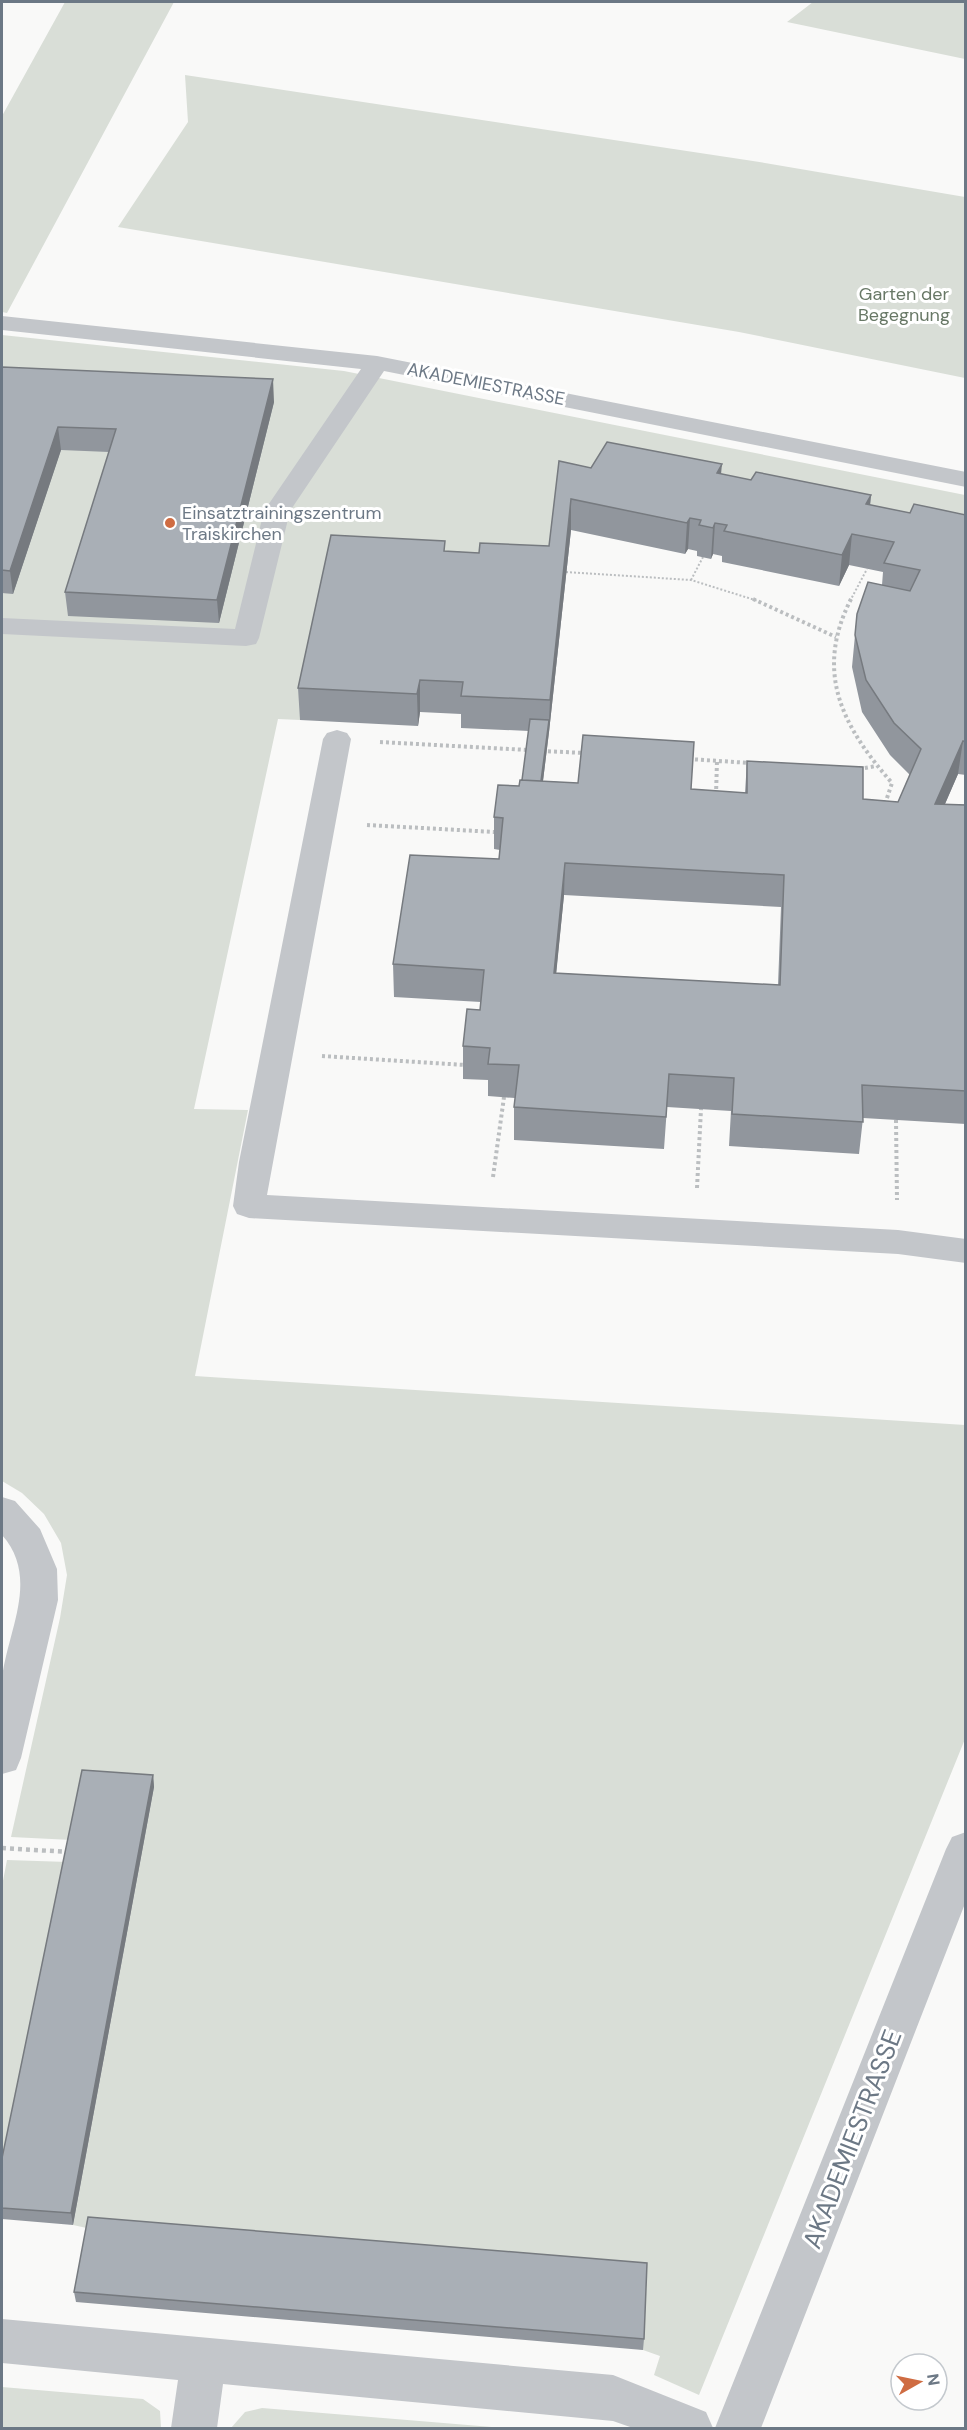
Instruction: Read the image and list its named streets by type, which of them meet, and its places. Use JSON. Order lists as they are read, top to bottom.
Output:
{
  "streets": {
    "street": ["AKADEMIESTRASSE"]
  },
  "parks": ["Garten der Begegnung"],
  "places": ["Einsatztrainingszentrum Traiskirchen"],
  "north": "right"
}
